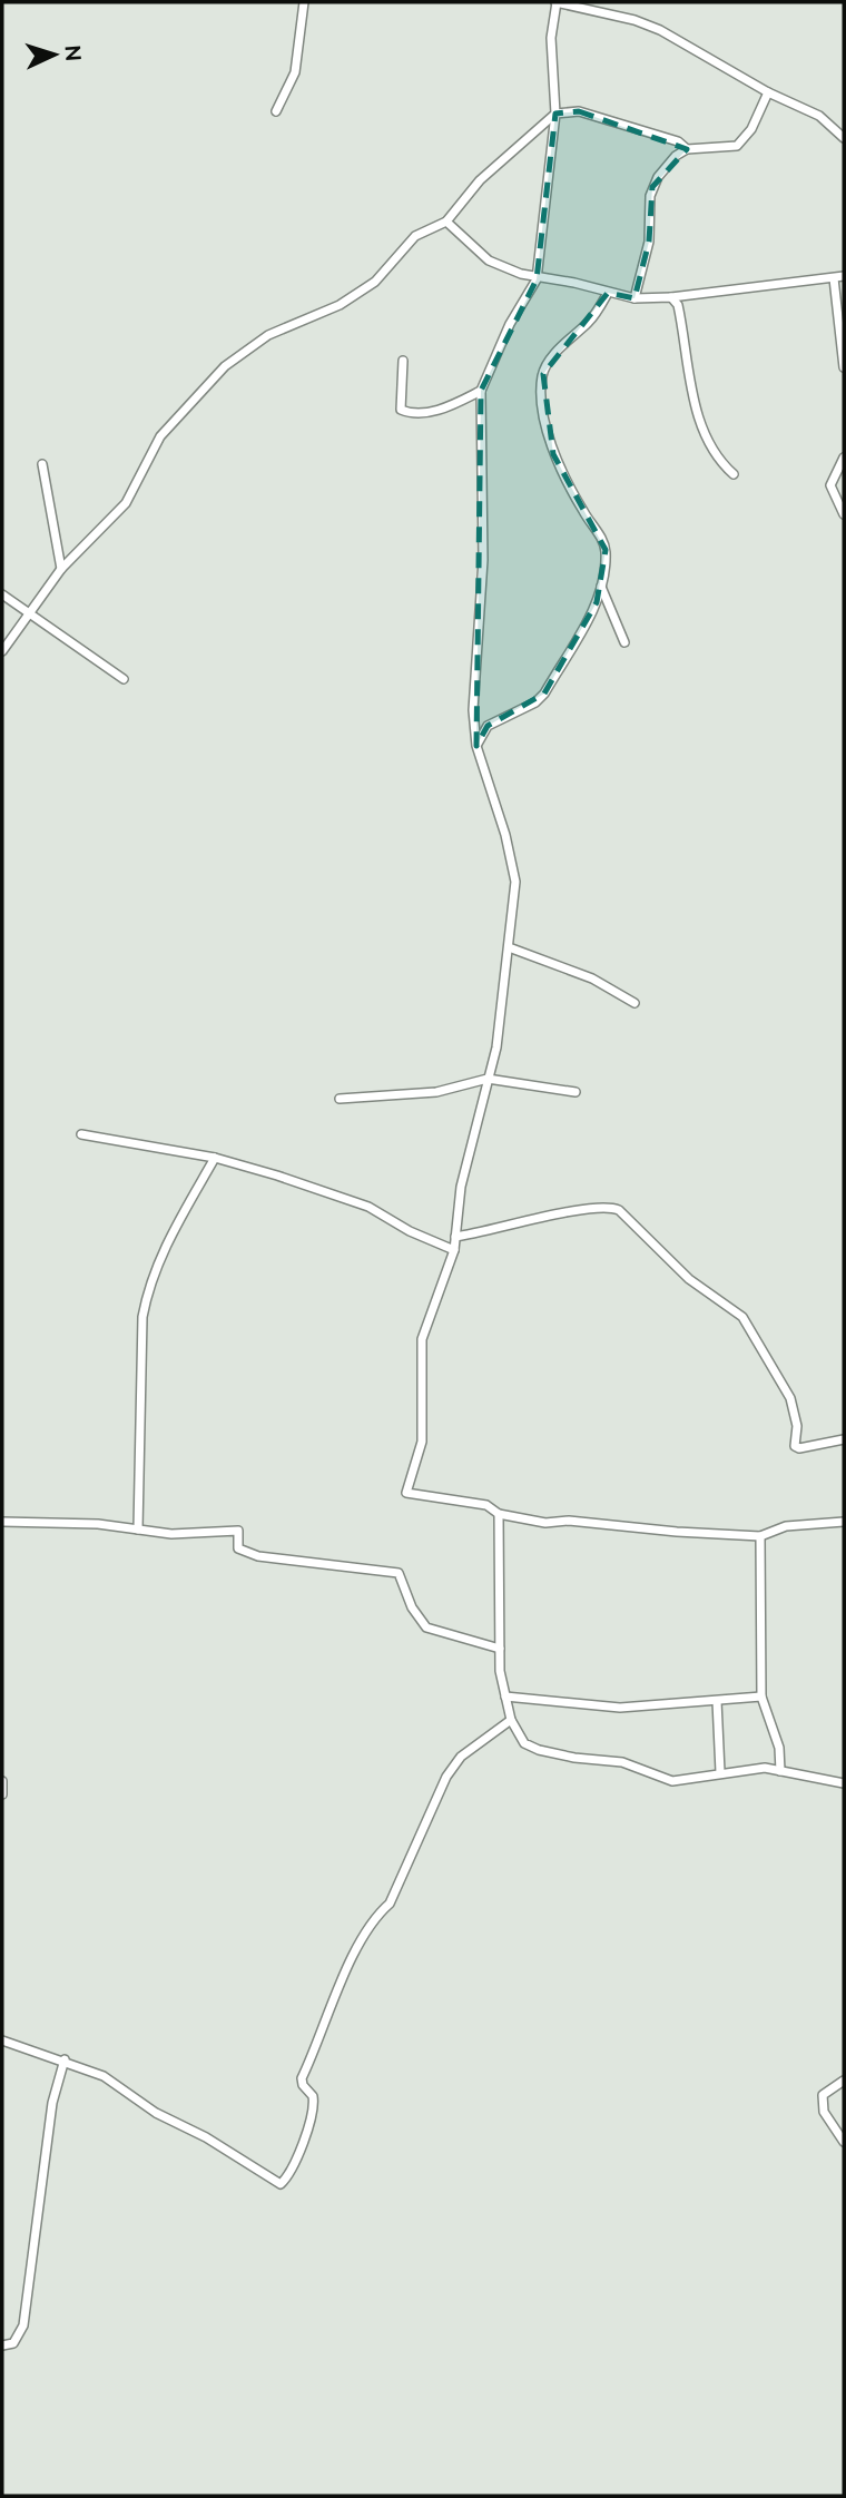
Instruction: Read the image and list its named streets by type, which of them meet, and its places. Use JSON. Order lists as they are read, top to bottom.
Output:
{
  "north": "right"
}
